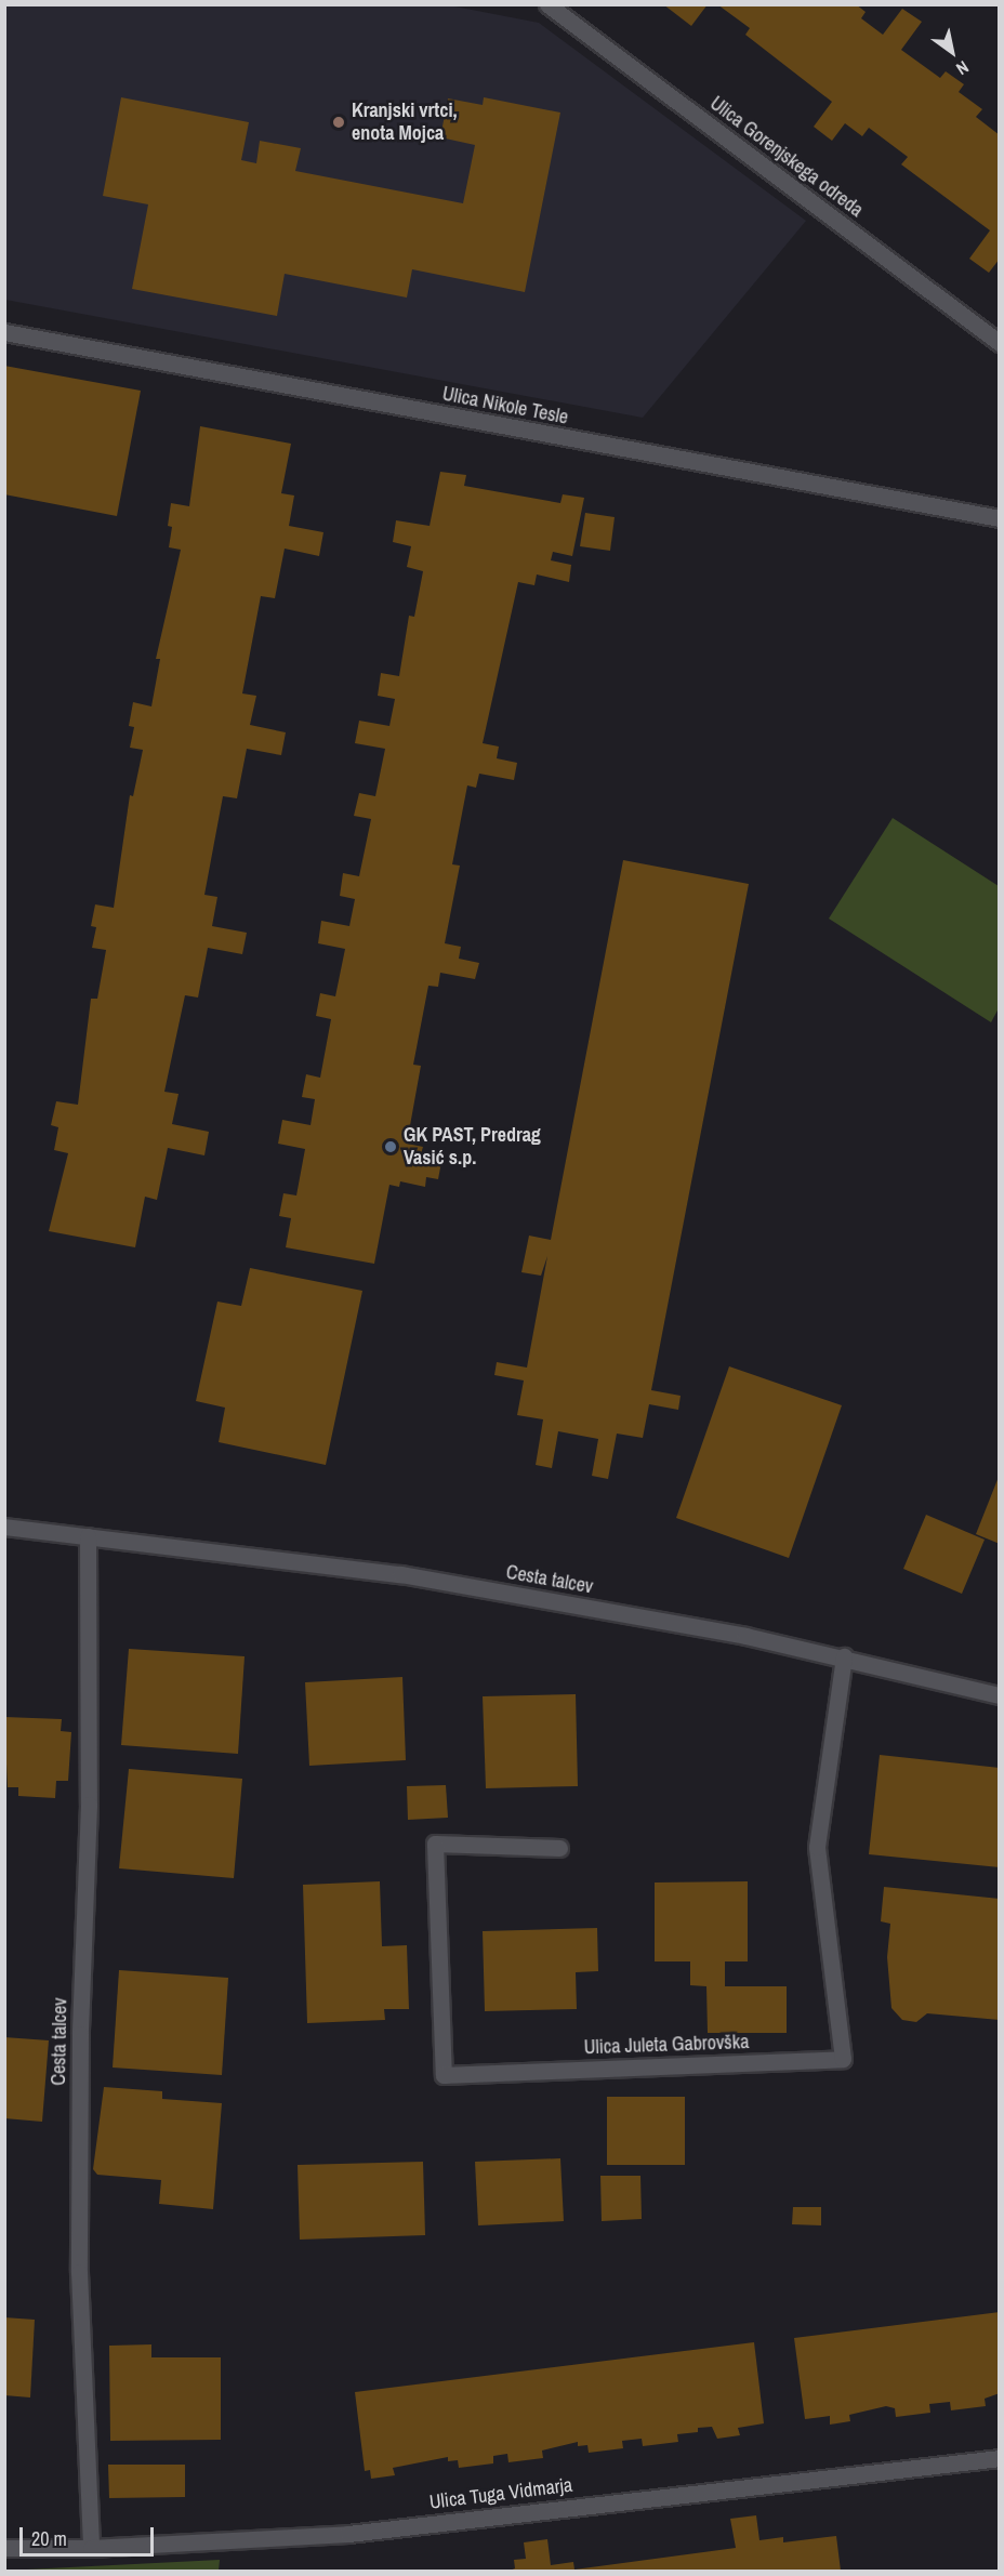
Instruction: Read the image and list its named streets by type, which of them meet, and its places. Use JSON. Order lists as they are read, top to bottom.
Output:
{
  "streets": {
    "street": [
      "Ulica Gorenjskega odreda",
      "Ulica Nikole Tesle",
      "Cesta talcev",
      "Ulica Juleta Gabrovška",
      "Ulica Tuga Vidmarja"
    ]
  },
  "crossings": [
    ["Cesta talcev", "Ulica Juleta Gabrovška"],
    ["Cesta talcev", "Ulica Tuga Vidmarja"]
  ],
  "places": ["Kranjski vrtci, enota Mojca", "GK PAST, Predrag Vasić s.p."],
  "scale_bar": "20 m",
  "north": "bottom right"
}
